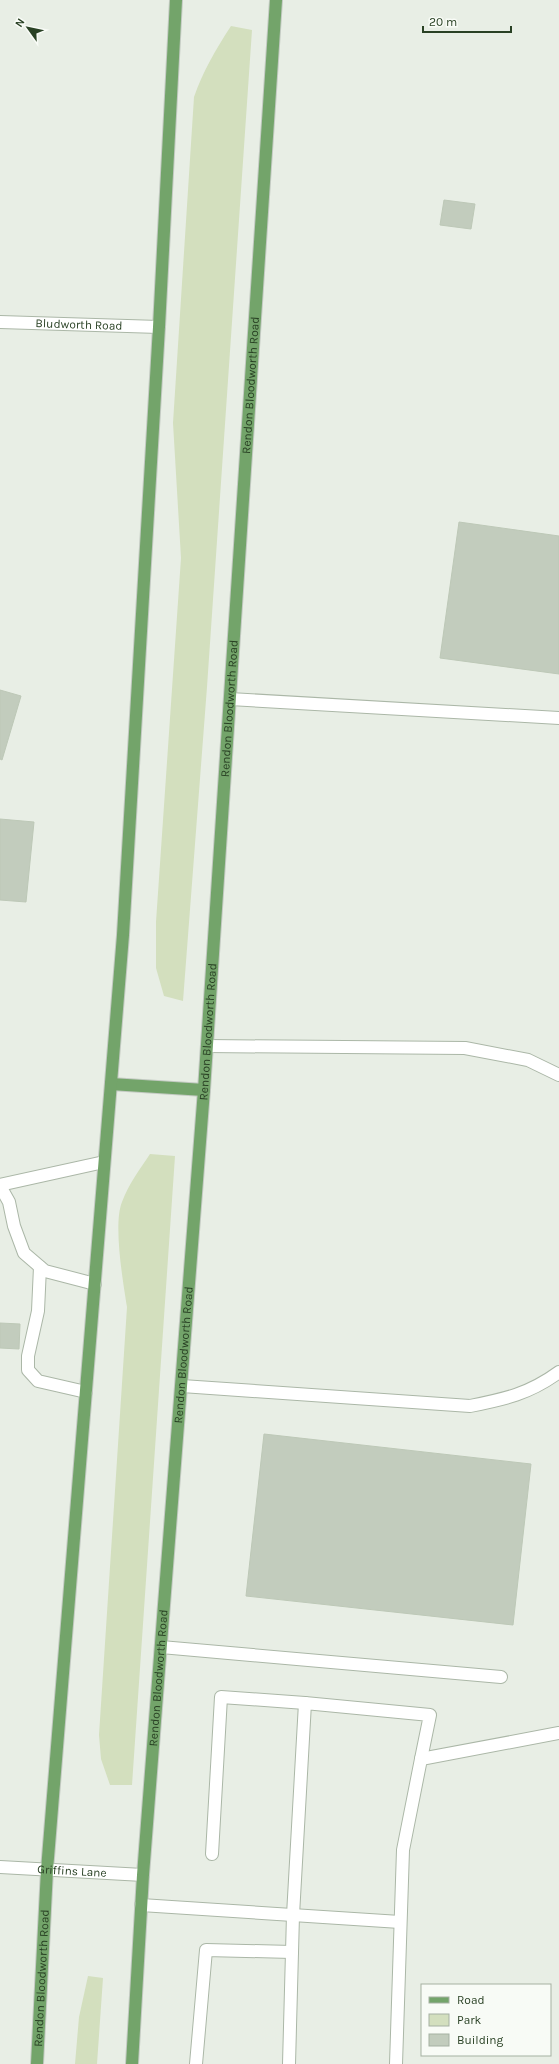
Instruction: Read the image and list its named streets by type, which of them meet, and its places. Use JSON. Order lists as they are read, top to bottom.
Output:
{
  "streets": {
    "main road": ["Rendon Bloodworth Road"],
    "street": ["Bludworth Road", "Griffins Lane"]
  },
  "crossings": [
    ["Bludworth Road", "Rendon Bloodworth Road"],
    ["Rendon Bloodworth Road", "Griffins Lane"]
  ],
  "legend": ["Road", "Park", "Building"],
  "scale_bar": "20 m",
  "north": "top left"
}
